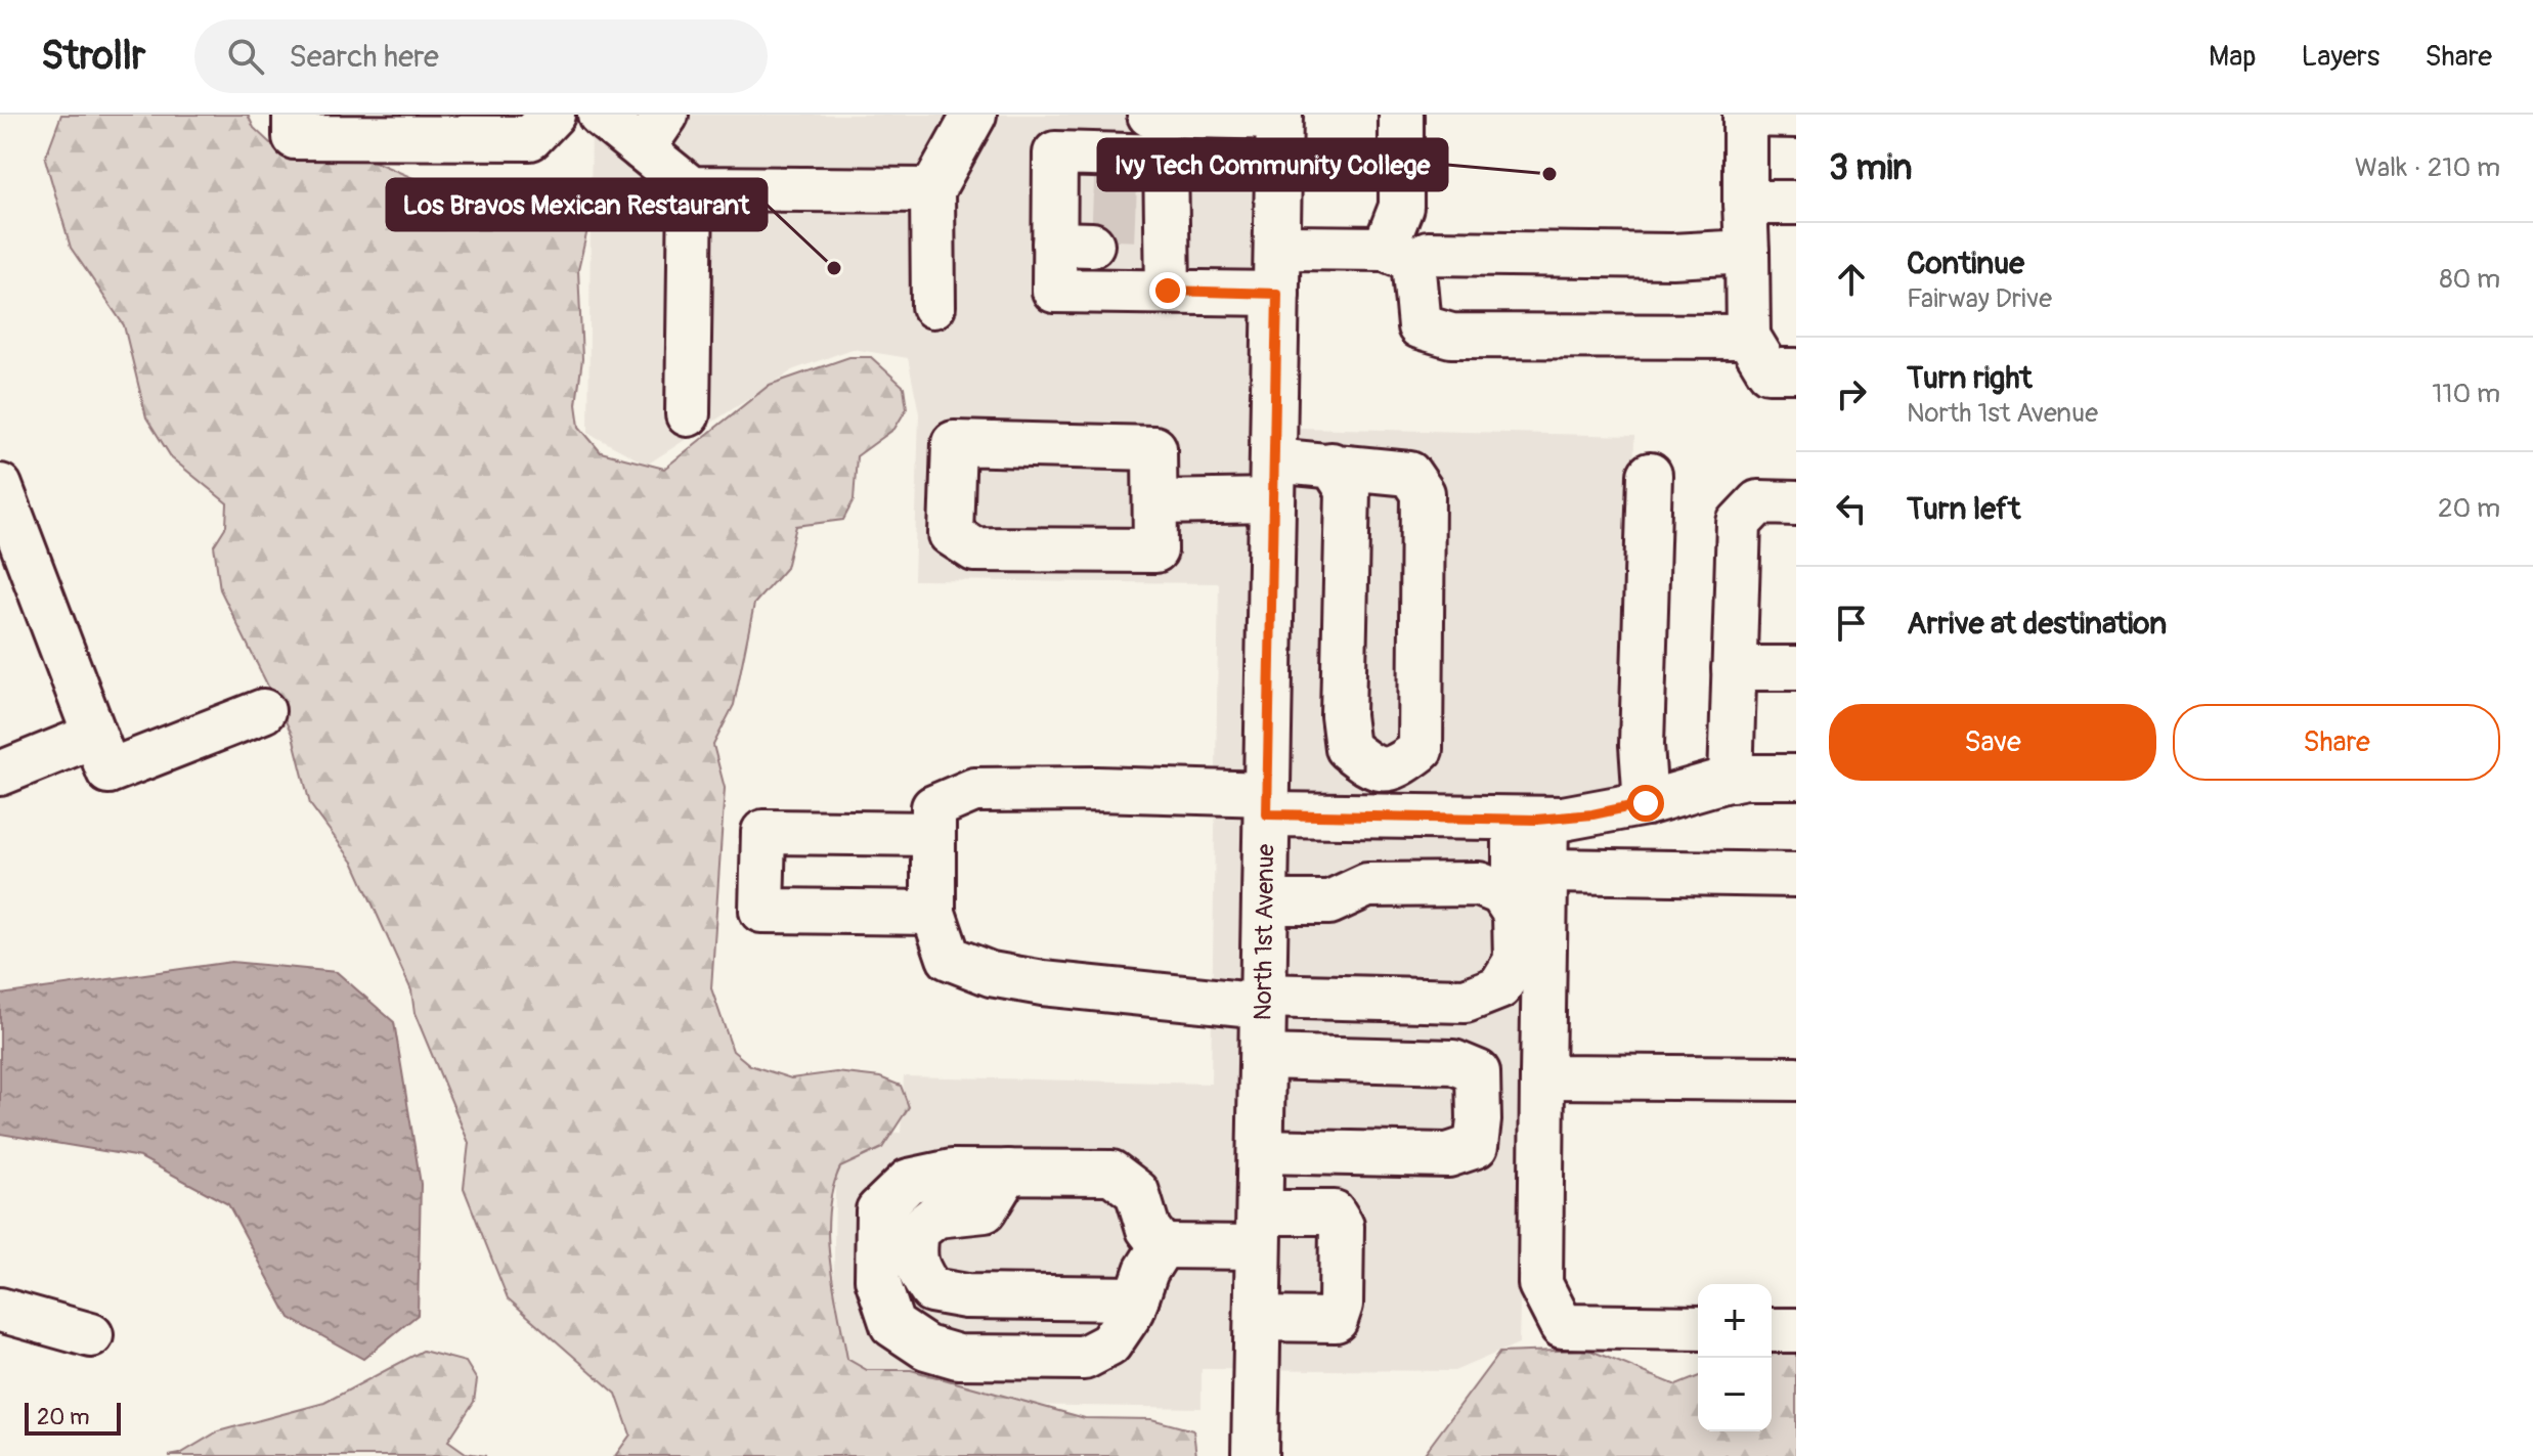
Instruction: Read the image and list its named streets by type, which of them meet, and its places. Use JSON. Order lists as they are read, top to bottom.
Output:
{
  "streets": {
    "main road": ["North 1st Avenue"]
  },
  "places": ["Ivy Tech Community College", "Los Bravos Mexican Restaurant"],
  "scale_bar": "20 m",
  "page": {
    "header": "Strollr",
    "search": "Search here",
    "nav": ["Map", "Layers", "Share"],
    "heading": ["3 min", "Walk · 210 m"],
    "list": [
      ["Continue", "Fairway Drive", "80 m"],
      ["Turn right", "North 1st Avenue", "110 m"],
      ["Turn left", "20 m"],
      "Arrive at destination"
    ],
    "buttons": ["Save", "Share"],
    "map_buttons": ["+", "−"],
    "scale": "20 m"
  }
}
